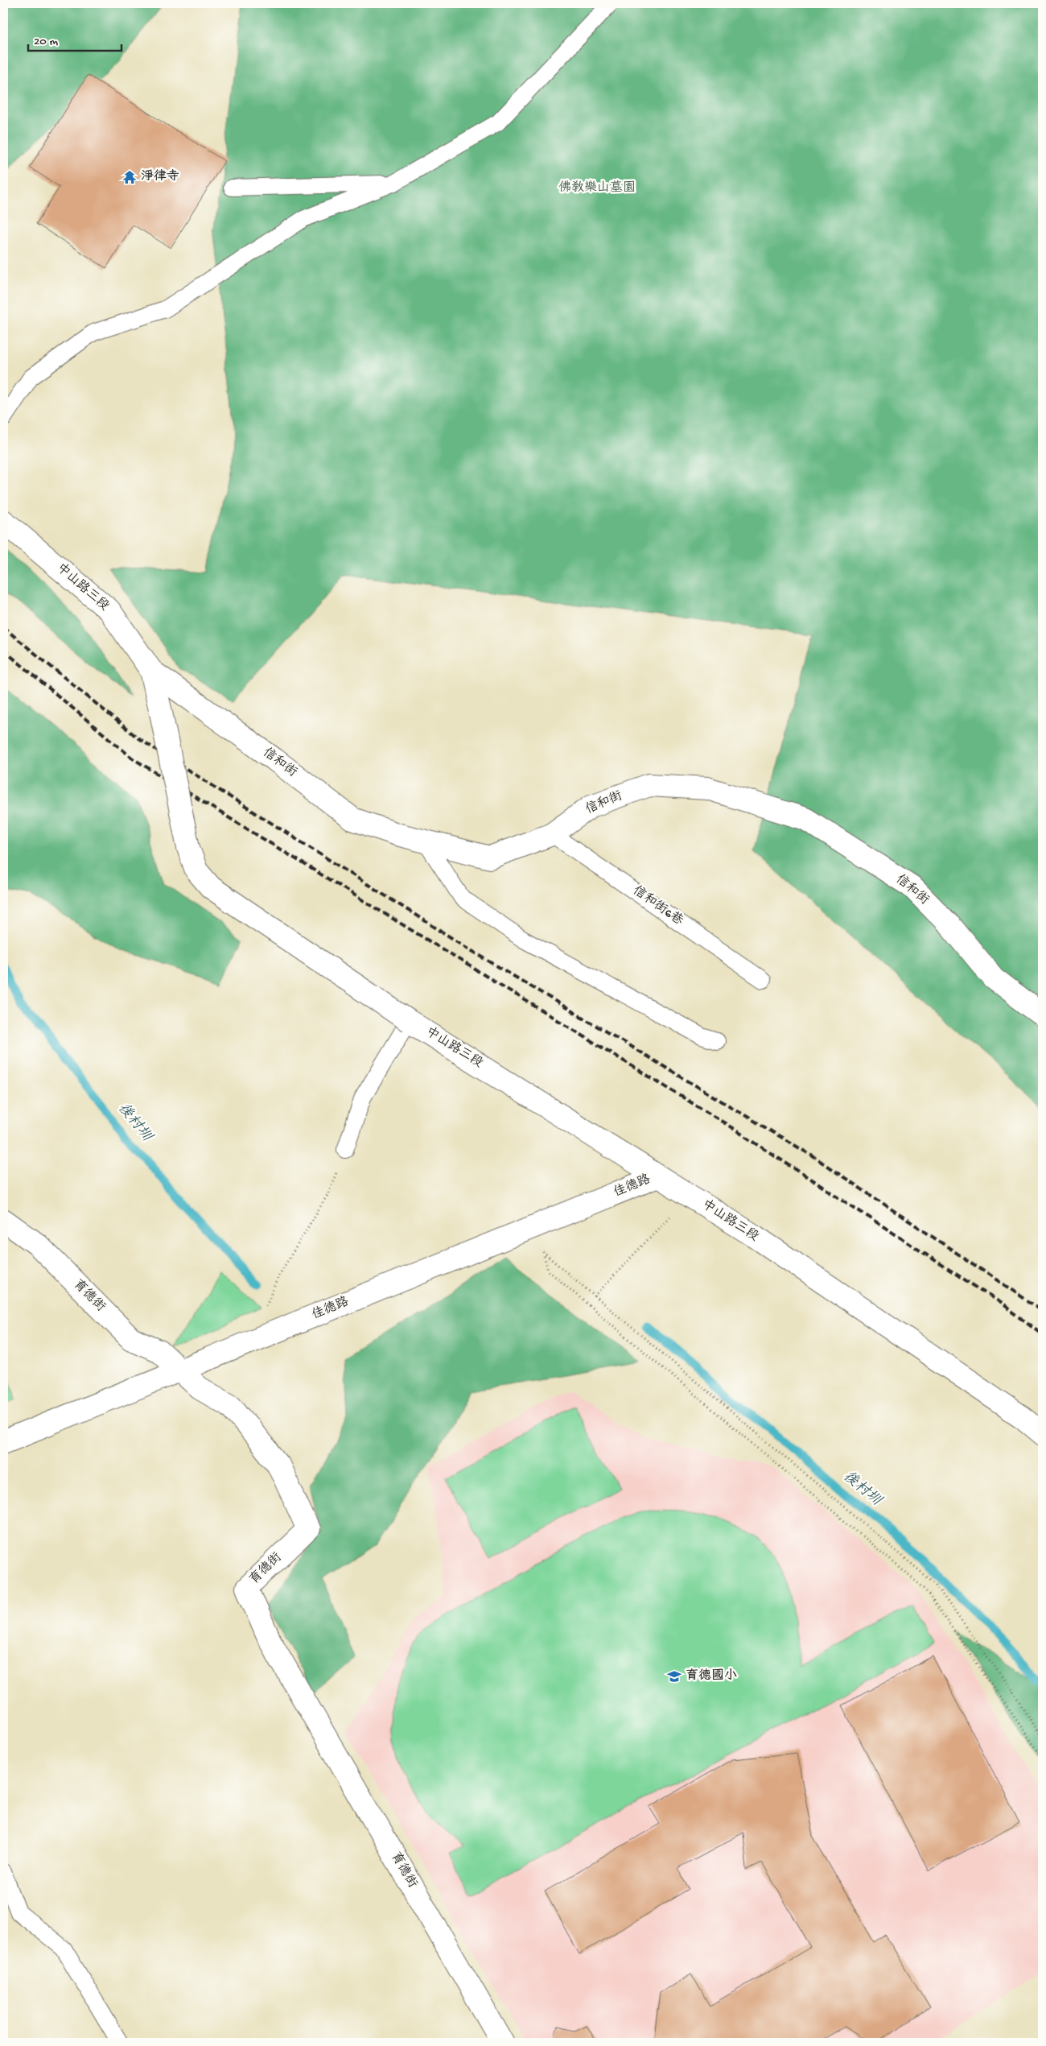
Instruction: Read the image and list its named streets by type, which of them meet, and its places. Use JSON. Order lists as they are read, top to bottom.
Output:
{
  "streets": {
    "street": [
      "中山路三段",
      "信和街",
      "佳德路",
      "育德街"
    ],
    "lane": ["信和街6巷"]
  },
  "crossings": [
    ["中山路三段", "信和街"],
    ["中山路三段", "佳德路"],
    ["信和街", "信和街6巷"],
    ["佳德路", "育德街"]
  ],
  "water": ["後村圳"],
  "parks": ["佛教樂山墓園"],
  "places": {
    "temple": ["淨律寺"],
    "school or university": ["育德國小"]
  },
  "scale_bar": "20 m"
}
